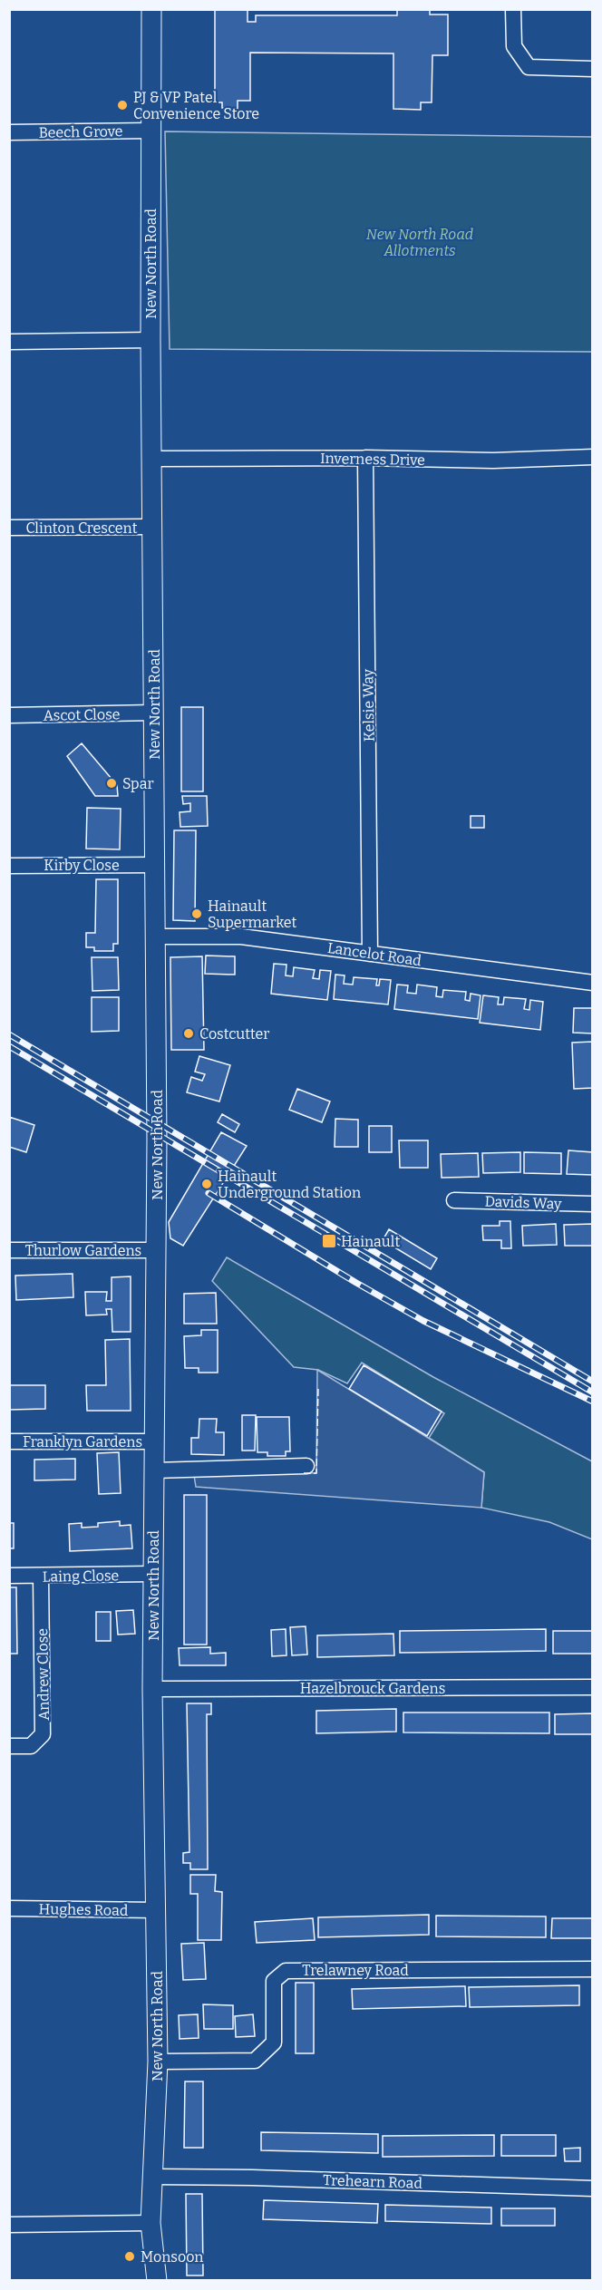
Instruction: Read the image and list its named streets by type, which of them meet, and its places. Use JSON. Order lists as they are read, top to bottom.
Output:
{
  "streets": {
    "street": [
      "Beech Grove",
      "New North Road",
      "Inverness Drive",
      "Clinton Crescent",
      "Kelsie Way",
      "Ascot Close",
      "Kirby Close",
      "Lancelot Road",
      "Davids Way",
      "Thurlow Gardens",
      "Franklyn Gardens",
      "Laing Close",
      "Andrew Close",
      "Hazelbrouck Gardens",
      "Hughes Road",
      "Trelawney Road",
      "Trehearn Road"
    ]
  },
  "crossings": [
    ["Beech Grove", "New North Road"],
    ["New North Road", "Inverness Drive"],
    ["New North Road", "Clinton Crescent"],
    ["New North Road", "Ascot Close"],
    ["New North Road", "Kirby Close"],
    ["New North Road", "Lancelot Road"],
    ["New North Road", "Thurlow Gardens"],
    ["New North Road", "Franklyn Gardens"],
    ["New North Road", "Laing Close"],
    ["New North Road", "Hazelbrouck Gardens"],
    ["New North Road", "Hughes Road"],
    ["New North Road", "Trelawney Road"],
    ["New North Road", "Trehearn Road"],
    ["Inverness Drive", "Kelsie Way"],
    ["Kelsie Way", "Lancelot Road"],
    ["Laing Close", "Andrew Close"]
  ],
  "parks": ["New North Road Allotments"],
  "places": {
    "other": [
      "PJ & VP Patel Convenience Store",
      "Spar",
      "Hainault Supermarket",
      "Costcutter",
      "Hainault Underground Station",
      "Monsoon"
    ],
    "transit": ["Hainault"]
  }
}
